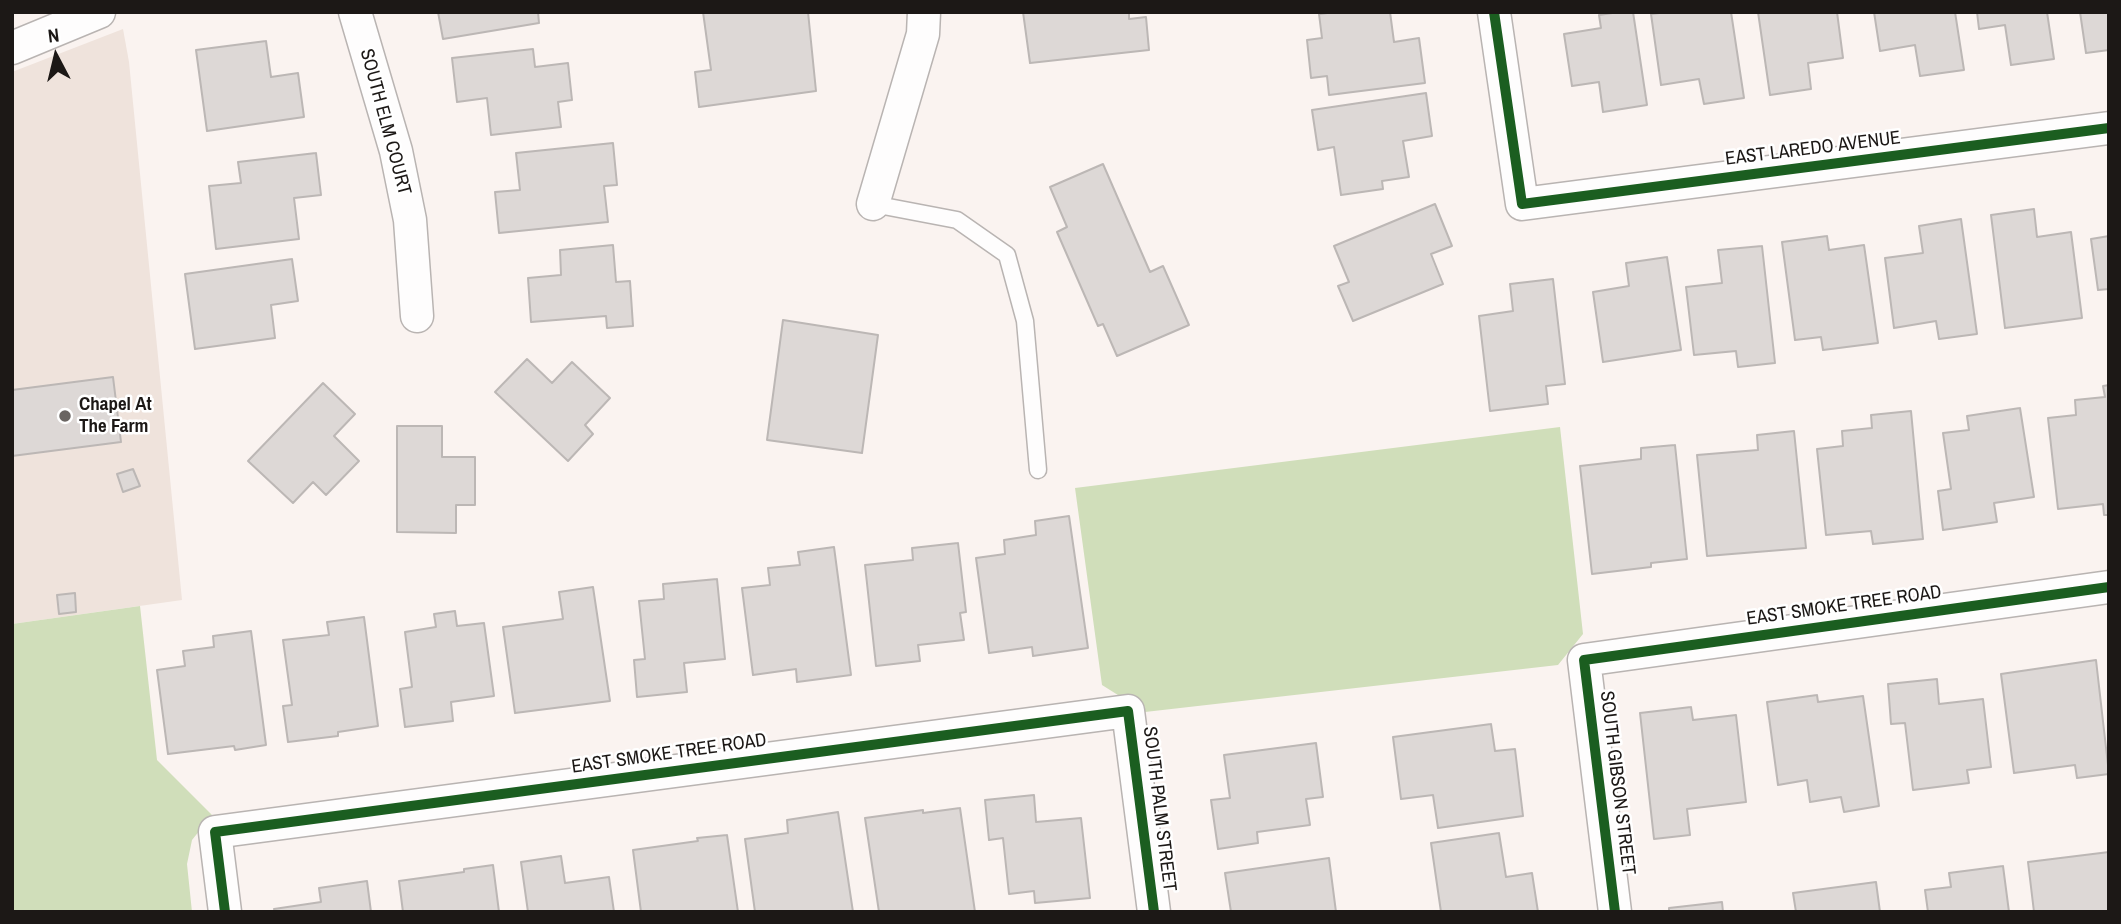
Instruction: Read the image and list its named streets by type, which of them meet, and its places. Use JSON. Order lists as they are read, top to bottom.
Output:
{
  "streets": {
    "street": [
      "SOUTH ELM COURT",
      "EAST LAREDO AVENUE",
      "EAST SMOKE TREE ROAD",
      "SOUTH GIBSON STREET",
      "SOUTH PALM STREET"
    ]
  },
  "crossings": [
    ["EAST SMOKE TREE ROAD", "SOUTH GIBSON STREET"],
    ["EAST SMOKE TREE ROAD", "SOUTH PALM STREET"]
  ],
  "places": ["Chapel At The Farm"],
  "north": "top"
}
